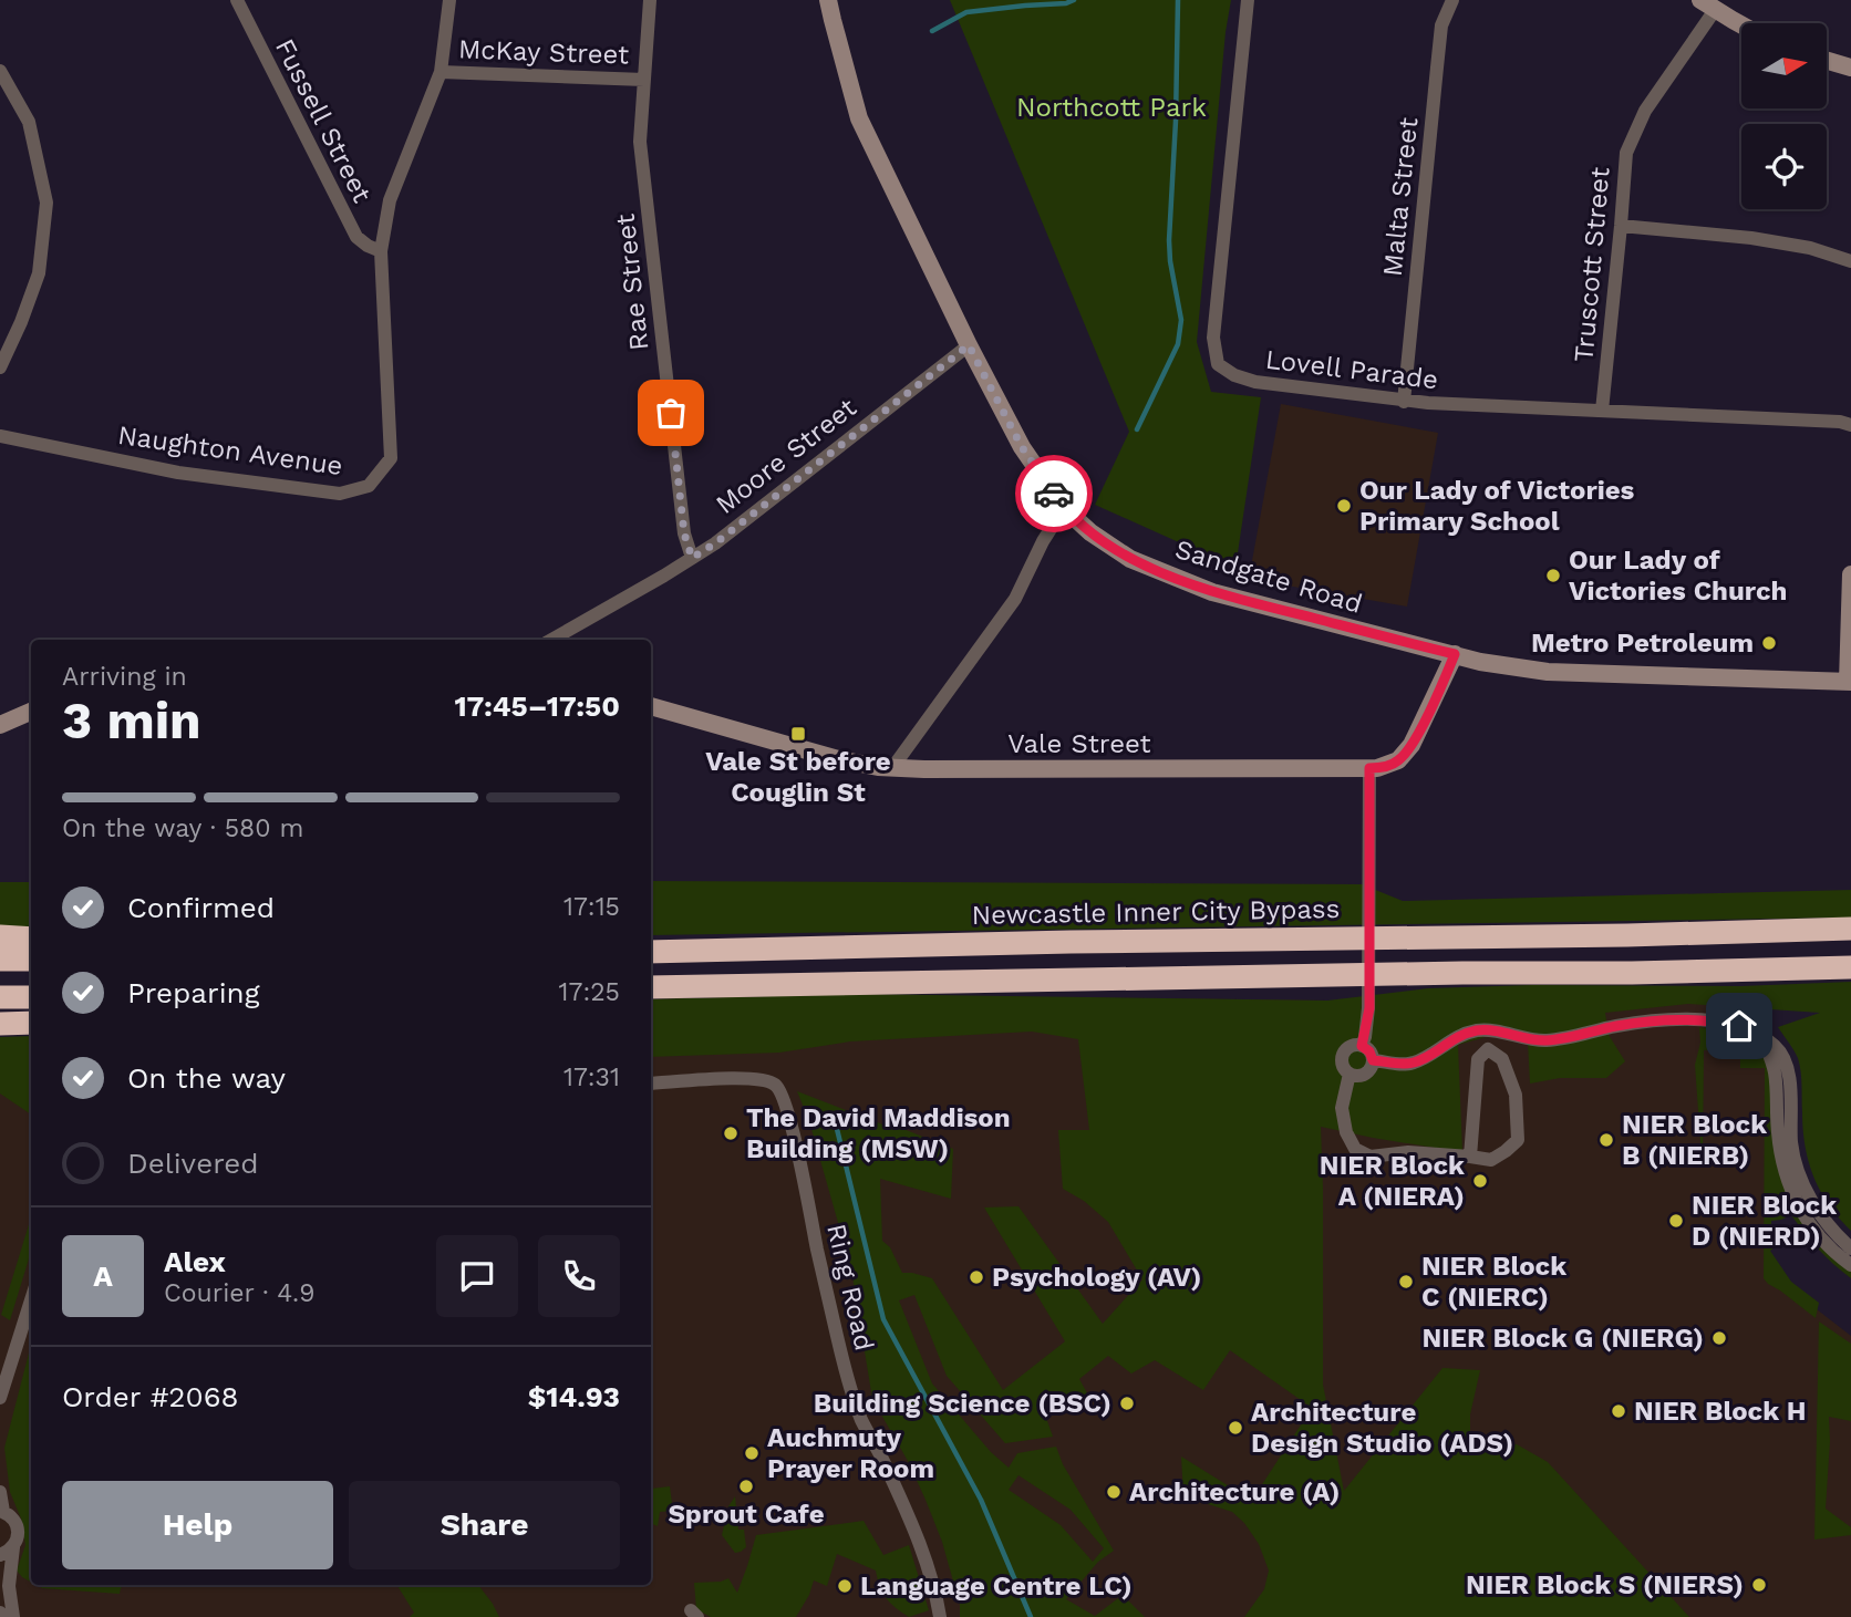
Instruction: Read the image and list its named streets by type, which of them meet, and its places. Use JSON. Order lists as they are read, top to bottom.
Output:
{
  "streets": {
    "highway": ["Newcastle Inner City Bypass"],
    "main road": ["Sandgate Road", "Vale Street"],
    "street": [
      "McKay Street",
      "Fussell Street",
      "Malta Street",
      "Truscott Street",
      "Rae Street",
      "Lovell Parade",
      "Naughton Avenue",
      "Moore Street",
      "Ring Road"
    ]
  },
  "crossings": [
    ["McKay Street", "Rae Street"],
    ["McKay Street", "Naughton Avenue"],
    ["Fussell Street", "Naughton Avenue"],
    ["Malta Street", "Lovell Parade"],
    ["Truscott Street", "Lovell Parade"],
    ["Rae Street", "Moore Street"],
    ["Moore Street", "Sandgate Road"],
    ["Sandgate Road", "Vale Street"]
  ],
  "parks": ["Northcott Park"],
  "places": {
    "other": [
      "Our Lady of Victories Primary School",
      "Our Lady of Victories Church",
      "Metro Petroleum",
      "The David Maddison Building (MSW)",
      "NIER Block B (NIERB)",
      "NIER Block A (NIERA)",
      "NIER Block D (NIERD)",
      "Psychology (AV)",
      "NIER Block C (NIERC)",
      "NIER Block G (NIERG)",
      "Building Science (BSC)",
      "NIER Block H",
      "Architecture Design Studio (ADS)",
      "Auchmuty Prayer Room",
      "Sprout Cafe",
      "Architecture (A)",
      "NIER Block S (NIERS)",
      "Language Centre LC)"
    ],
    "transit": ["Vale St before Couglin St"]
  },
  "north": "right",
  "page": {
    "heading": ["3 min", "Arriving in", "17:45–17:50"],
    "panel": [
      "Alex",
      "Courier · 4.9",
      "Order #2068",
      "$14.93"
    ],
    "bar": "On the way · 580 m",
    "list": [
      ["Confirmed", "17:15"],
      ["Preparing", "17:25"],
      ["On the way", "17:31"],
      "Delivered"
    ],
    "round": "A",
    "buttons": ["Help", "Share"]
  }
}
